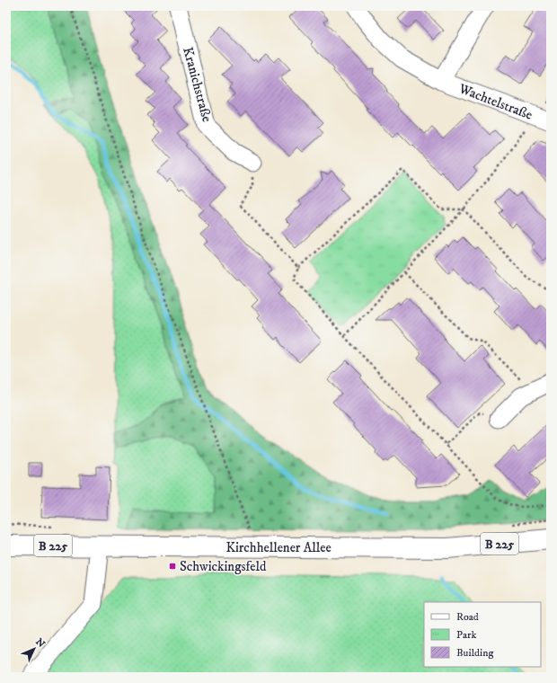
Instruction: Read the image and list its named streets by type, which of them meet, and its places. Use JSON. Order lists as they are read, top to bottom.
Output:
{
  "streets": {
    "main road": ["B 225", "Kirchhellener Allee"],
    "street": ["Kranichstraße", "Wachtelstraße"]
  },
  "places": {
    "transit": ["Schwickingsfeld"]
  },
  "legend": ["Road", "Park", "Building"],
  "north": "top right"
}
